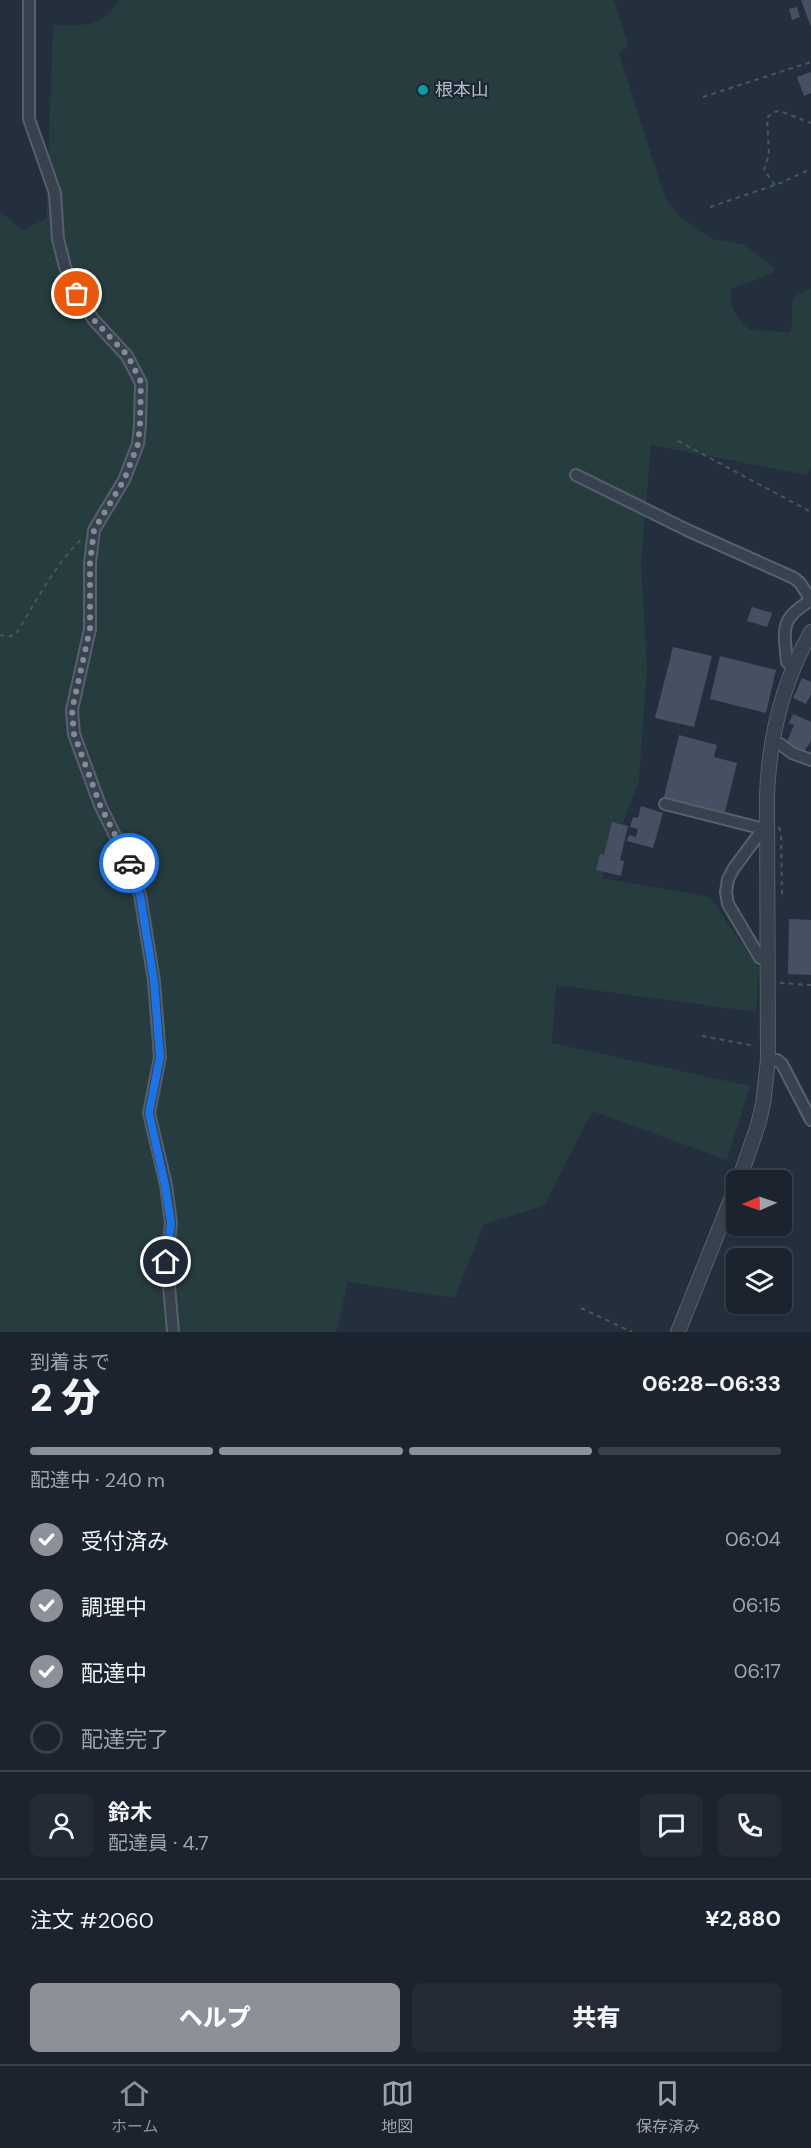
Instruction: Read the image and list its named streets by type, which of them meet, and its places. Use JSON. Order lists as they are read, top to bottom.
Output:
{
  "places": ["根本山"],
  "north": "left",
  "page": {
    "heading": ["2 分", "到着まで", "06:28–06:33"],
    "panel": [
      "鈴木",
      "配達員 · 4.7",
      "注文 #2060",
      "¥2,880"
    ],
    "bar": "配達中 · 240 m",
    "list": [
      ["受付済み", "06:04"],
      ["調理中", "06:15"],
      ["配達中", "06:17"],
      "配達完了"
    ],
    "buttons": ["ヘルプ", "共有"],
    "tabs": ["ホーム", "地図", "保存済み"]
  }
}
